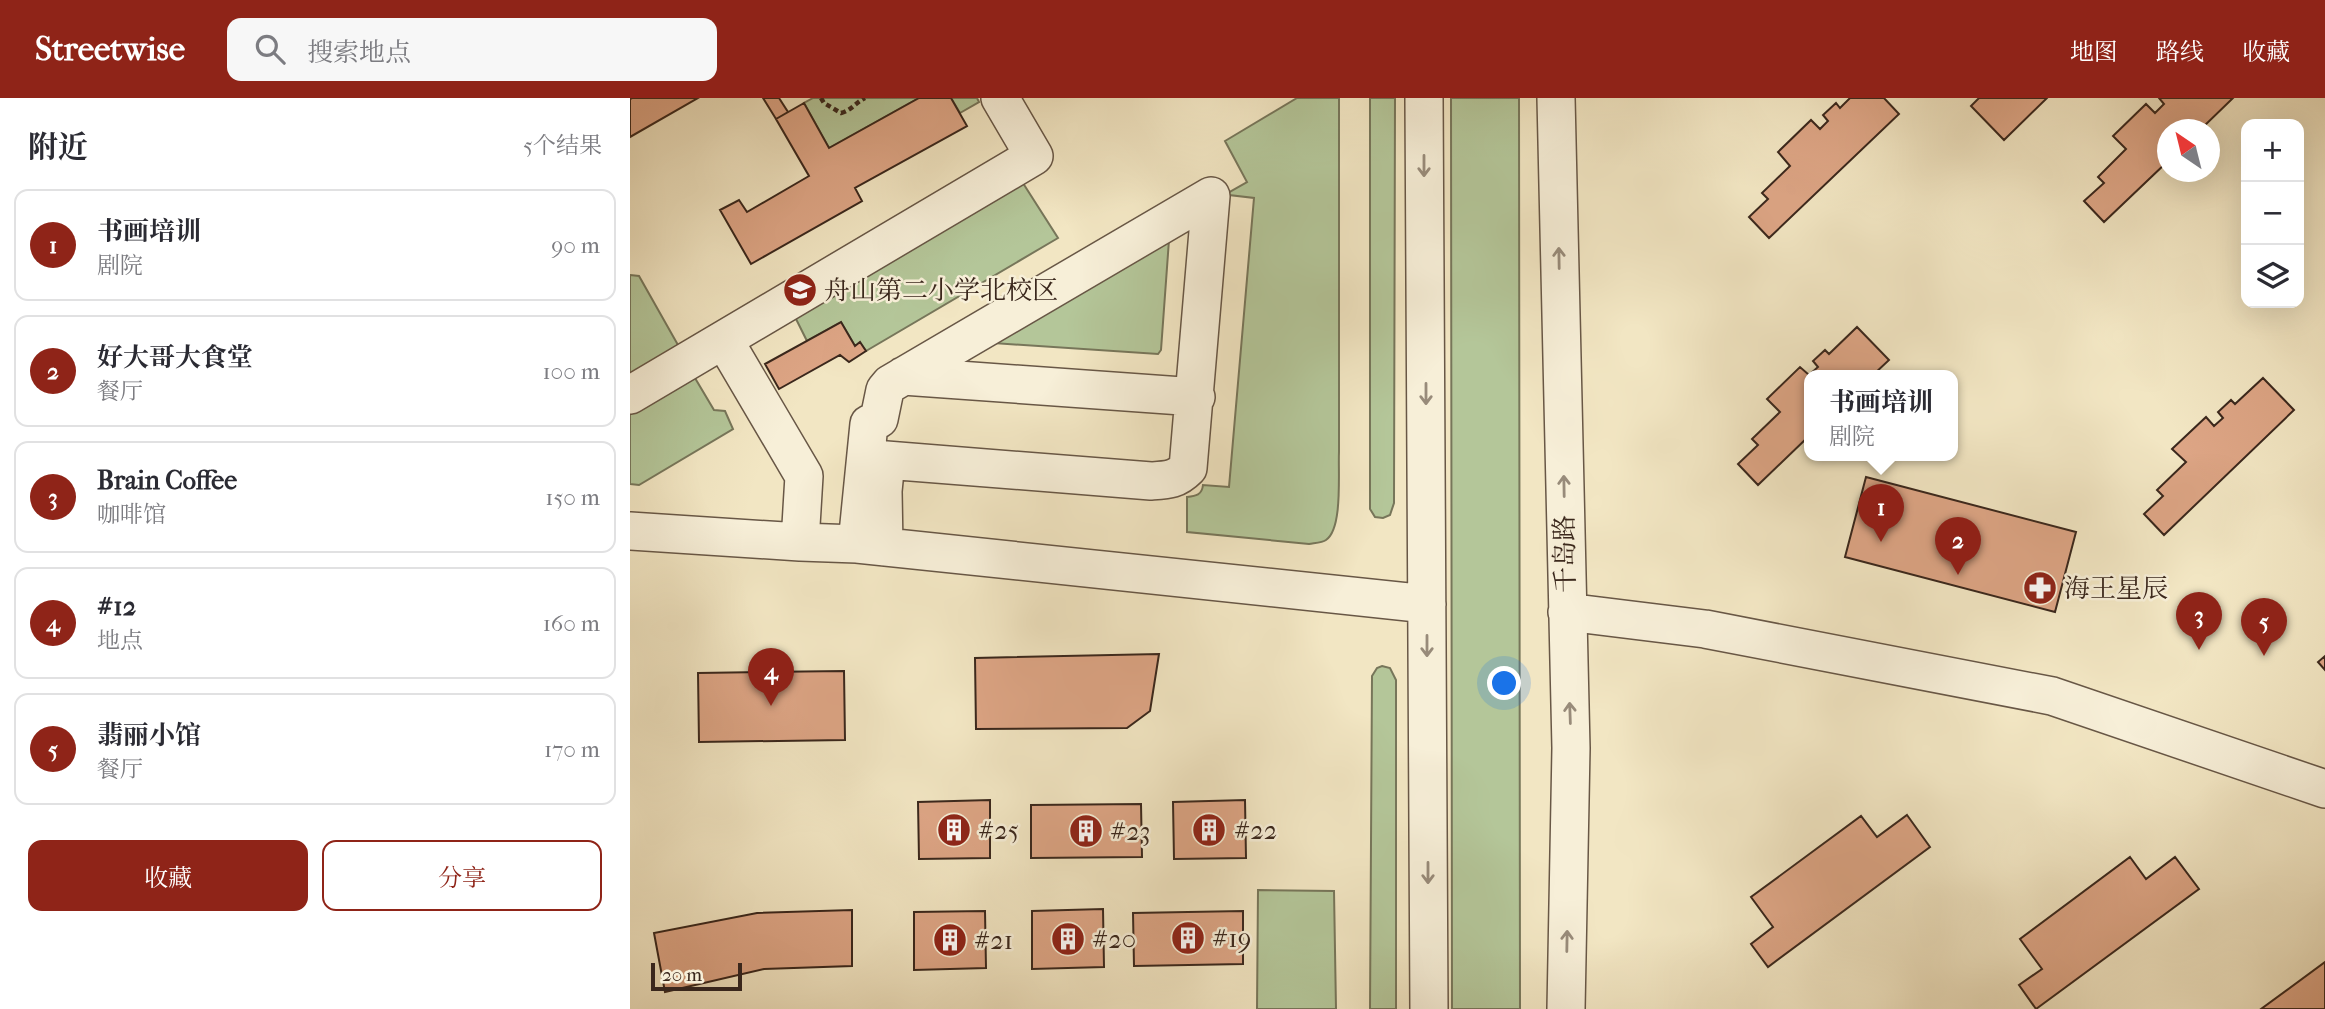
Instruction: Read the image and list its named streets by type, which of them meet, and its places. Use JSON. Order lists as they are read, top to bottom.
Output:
{
  "streets": {
    "street": ["千岛路"]
  },
  "places": {
    "school or university": ["舟山第二小学北校区"],
    "pharmacy": ["海王星辰"],
    "building": [
      "#25",
      "#22",
      "#23",
      "#19",
      "#20",
      "#21"
    ]
  },
  "scale_bar": "20 m",
  "north": "top left",
  "page": {
    "header": "Streetwise",
    "search": "搜索地点",
    "nav": ["地图", "路线", "收藏"],
    "heading": ["附近", "5个结果"],
    "map_buttons": ["+", "−"],
    "list": [
      {
        "mark": "1",
        "name": "书画培训",
        "note": "剧院",
        "value": "90 m"
      },
      {
        "mark": "2",
        "name": "好大哥大食堂",
        "note": "餐厅",
        "value": "100 m"
      },
      {
        "mark": "3",
        "name": "Brain Coffee",
        "note": "咖啡馆",
        "value": "150 m"
      },
      {
        "mark": "4",
        "name": "#12",
        "note": "地点",
        "value": "160 m"
      },
      {
        "mark": "5",
        "name": "翡丽小馆",
        "note": "餐厅",
        "value": "170 m"
      }
    ],
    "popup": ["书画培训", "剧院"],
    "pins": [
      "1",
      "2",
      "3",
      "5",
      "4"
    ],
    "buttons": ["收藏", "分享"],
    "scale": "20 m"
  }
}
